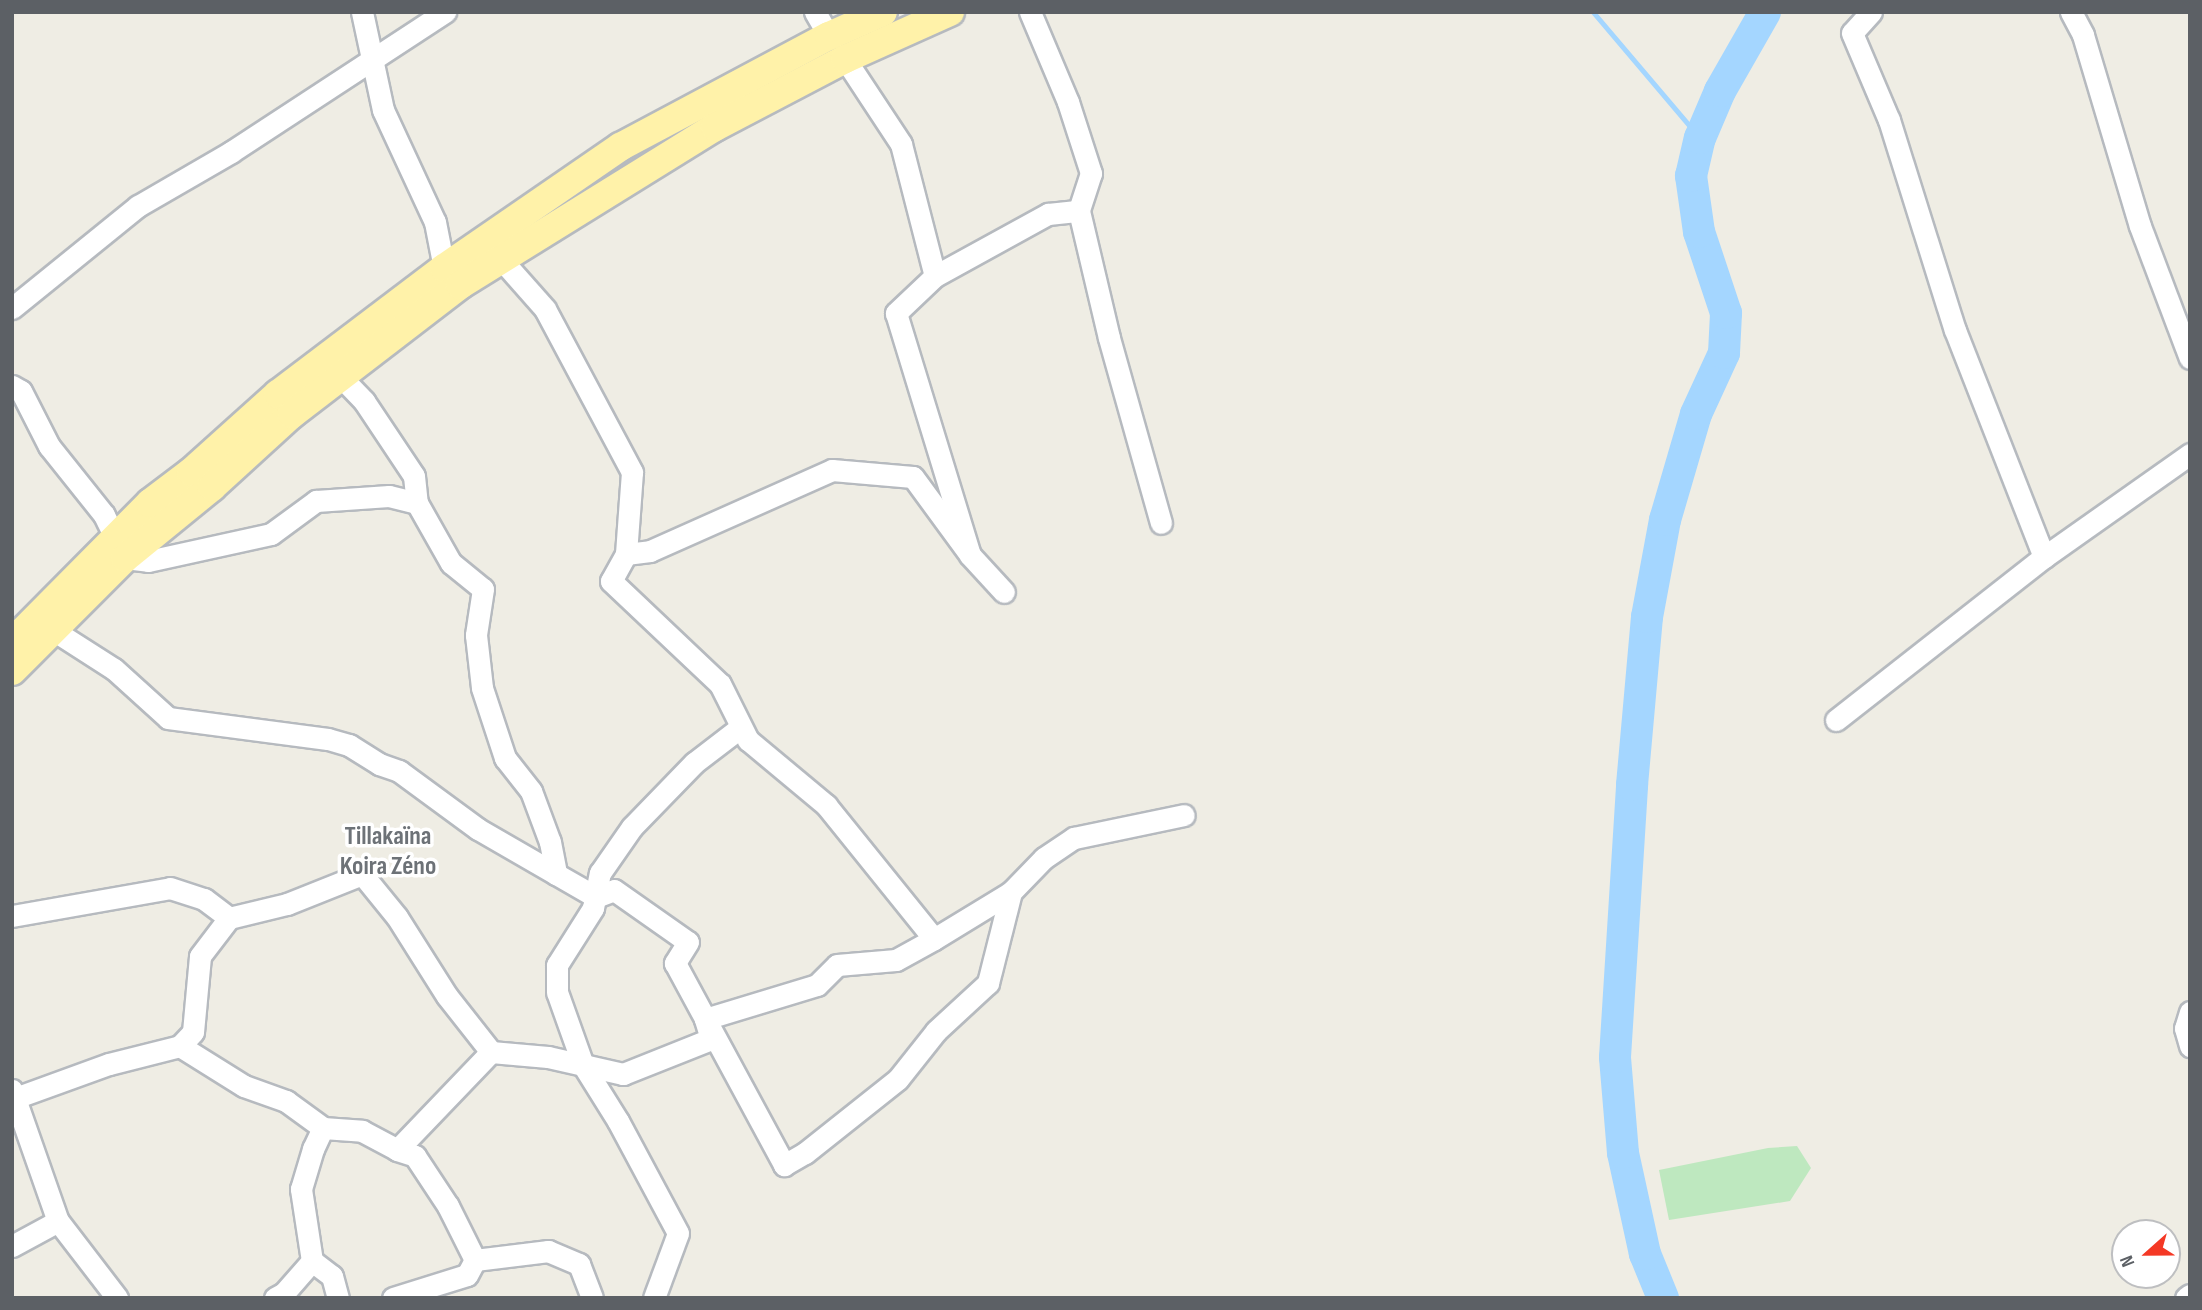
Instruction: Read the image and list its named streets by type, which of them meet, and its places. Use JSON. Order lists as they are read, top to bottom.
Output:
{
  "districts": ["Tillakaïna Koira Zéno"],
  "north": "left"
}
